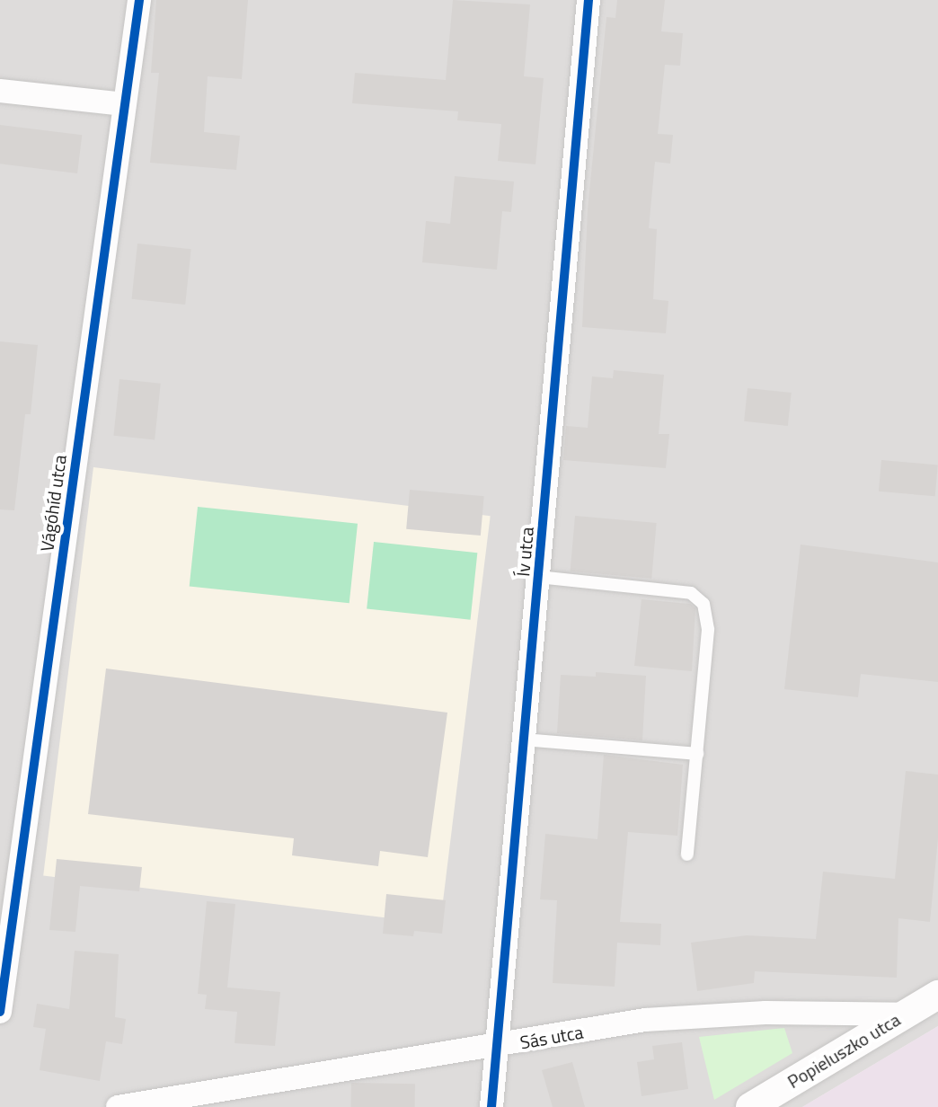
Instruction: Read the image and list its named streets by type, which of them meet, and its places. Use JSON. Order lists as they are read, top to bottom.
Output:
{
  "streets": {
    "street": [
      "Vágóhíd utca",
      "Ív utca",
      "Sás utca",
      "Popieluszko utca"
    ]
  },
  "crossings": [
    ["Ív utca", "Sás utca"],
    ["Sás utca", "Popieluszko utca"]
  ]
}
